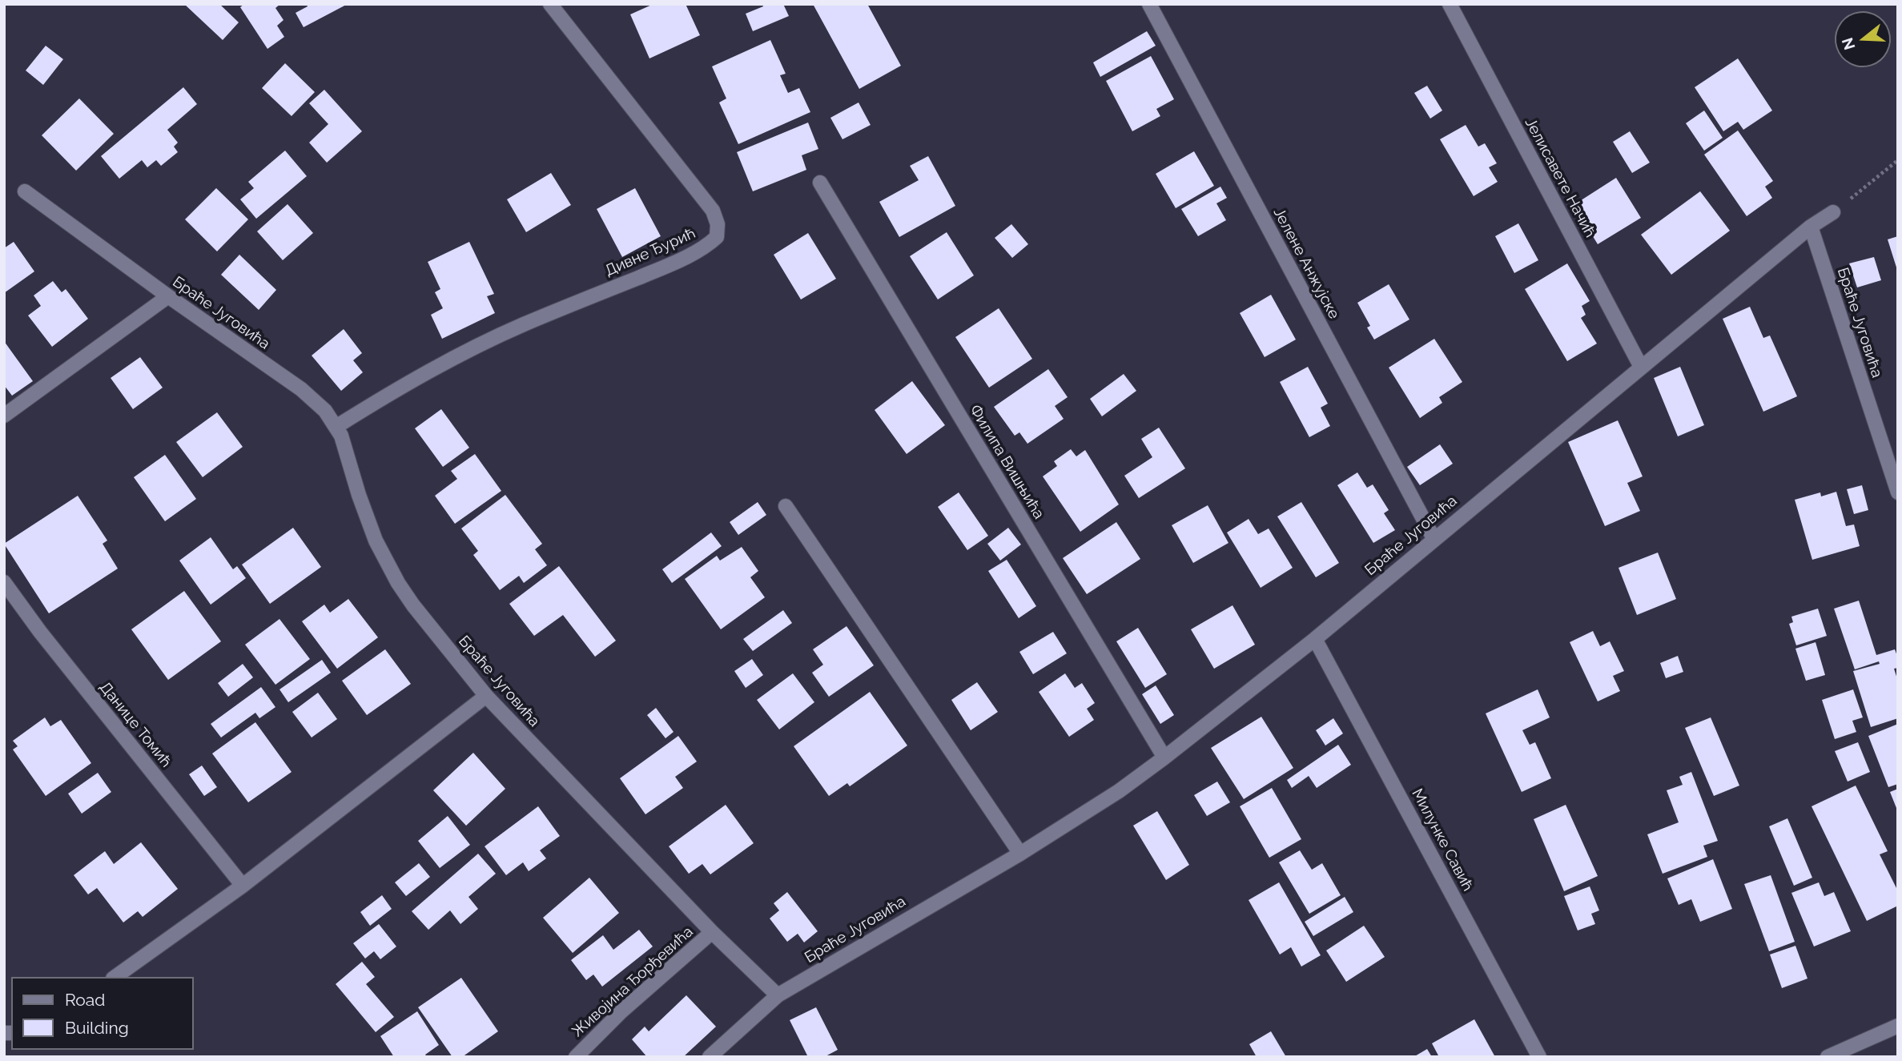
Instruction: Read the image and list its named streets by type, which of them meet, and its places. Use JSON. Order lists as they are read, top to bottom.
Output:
{
  "streets": {
    "street": [
      "Јелисавете Начић",
      "Дивне Ђурић",
      "Јелене Анжујске",
      "Браће Југовића",
      "Филипа Вишњића",
      "Данице Томић",
      "Милунке Савић",
      "Живојина Ђорђевића"
    ]
  },
  "crossings": [
    ["Јелисавете Начић", "Браће Југовића"],
    ["Дивне Ђурић", "Браће Југовића"],
    ["Јелене Анжујске", "Браће Југовића"],
    ["Браће Југовића", "Филипа Вишњића"],
    ["Браће Југовића", "Милунке Савић"],
    ["Браће Југовића", "Живојина Ђорђевића"]
  ],
  "legend": ["Road", "Building"],
  "north": "left"
}
